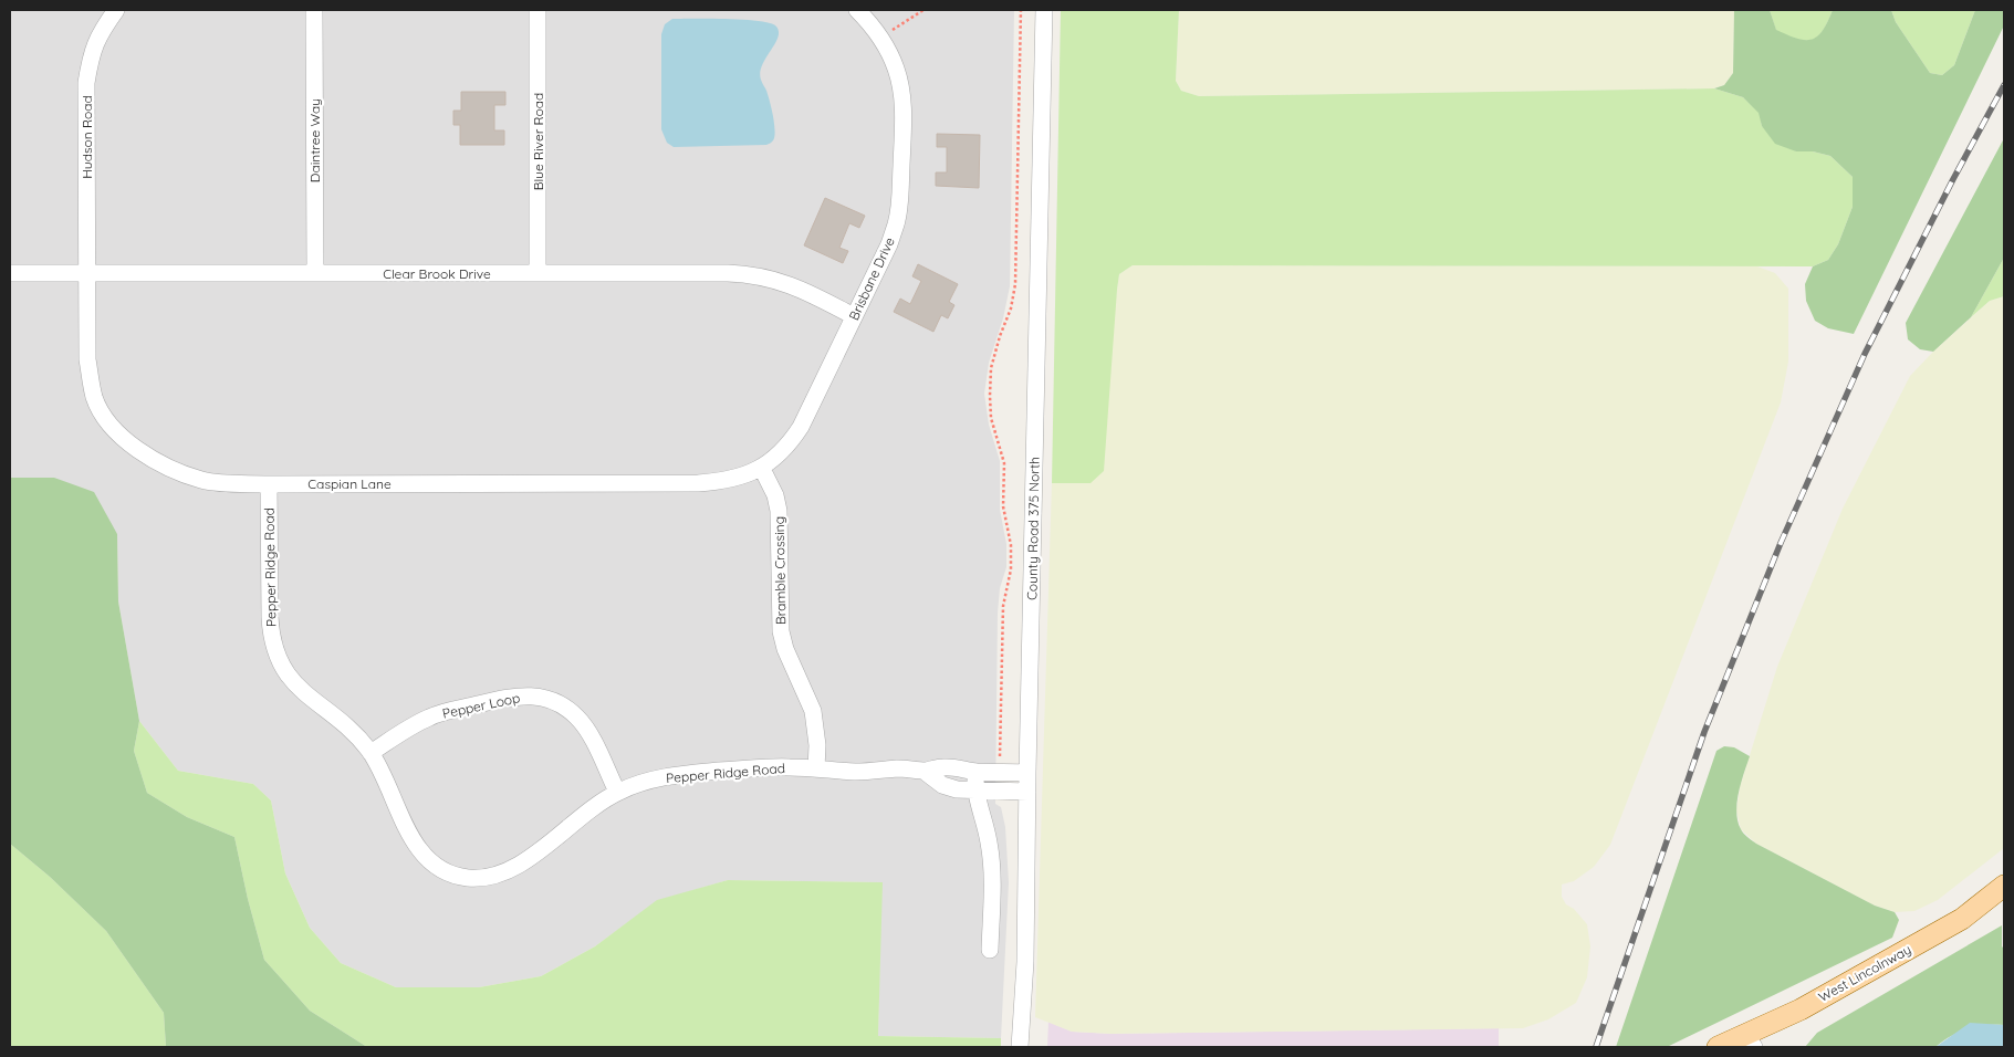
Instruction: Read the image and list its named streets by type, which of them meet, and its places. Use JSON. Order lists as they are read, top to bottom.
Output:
{
  "streets": {
    "main road": ["West Lincolnway"],
    "street": [
      "Hudson Road",
      "Daintree Way",
      "Blue River Road",
      "Clear Brook Drive",
      "Brisbane Drive",
      "Caspian Lane",
      "County Road 375 North",
      "Pepper Ridge Road",
      "Bramble Crossing",
      "Pepper Loop"
    ]
  },
  "crossings": [
    ["Hudson Road", "Clear Brook Drive"],
    ["Hudson Road", "Caspian Lane"],
    ["Daintree Way", "Clear Brook Drive"],
    ["Blue River Road", "Clear Brook Drive"],
    ["Clear Brook Drive", "Brisbane Drive"],
    ["Clear Brook Drive", "Caspian Lane"],
    ["Brisbane Drive", "Caspian Lane"],
    ["Brisbane Drive", "Bramble Crossing"],
    ["Caspian Lane", "Pepper Ridge Road"],
    ["Caspian Lane", "Bramble Crossing"],
    ["County Road 375 North", "Pepper Ridge Road"],
    ["Pepper Ridge Road", "Bramble Crossing"],
    ["Pepper Ridge Road", "Pepper Loop"]
  ]
}
